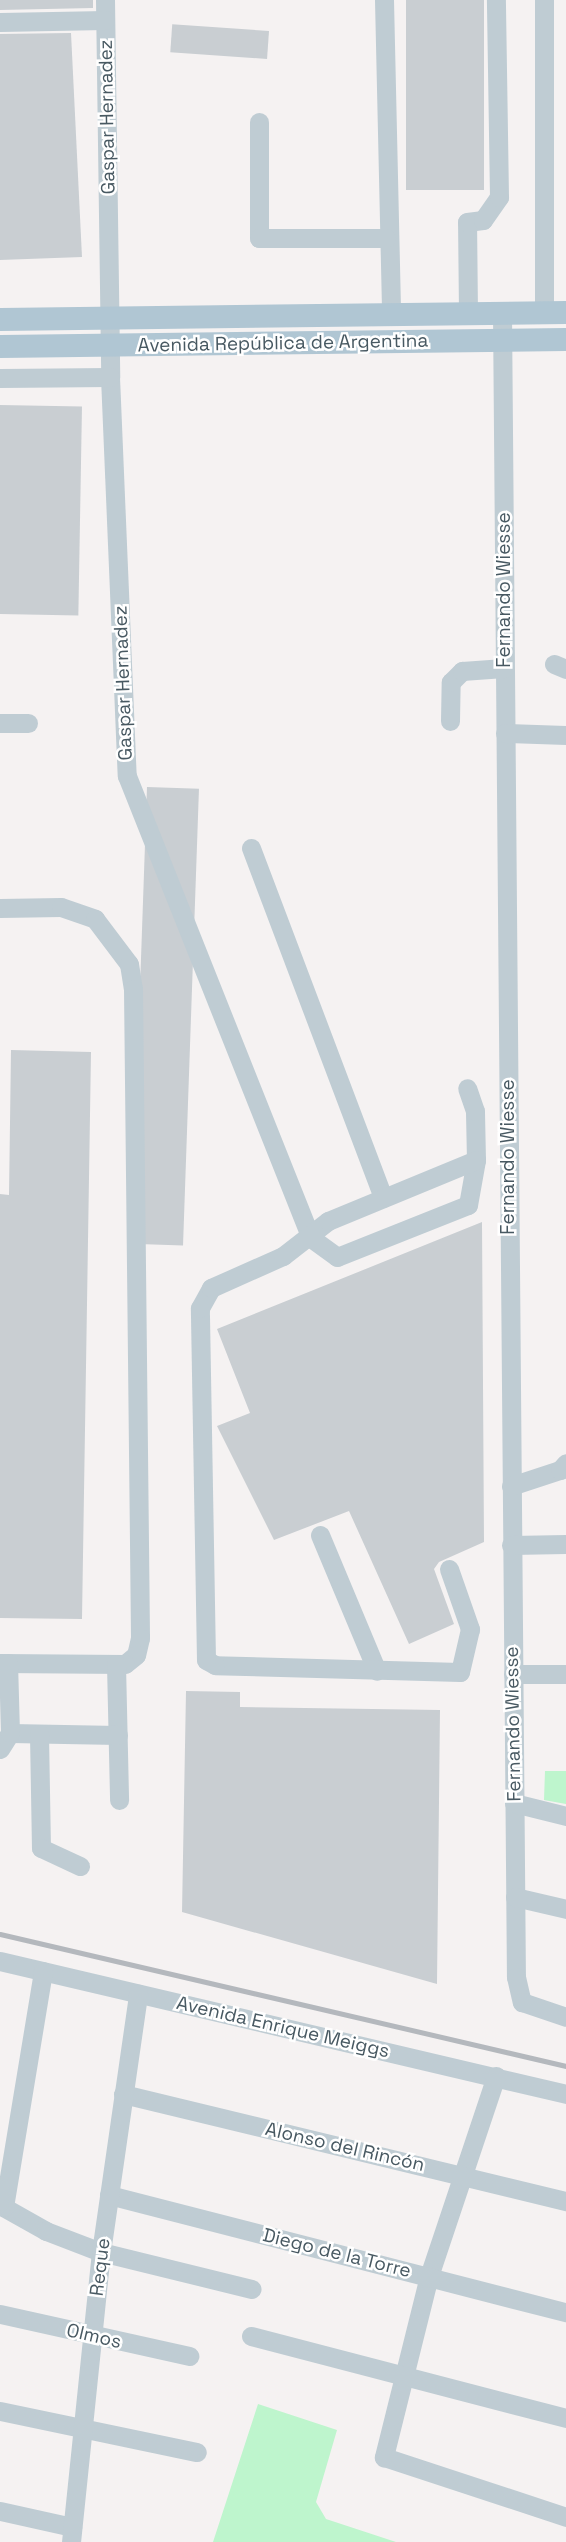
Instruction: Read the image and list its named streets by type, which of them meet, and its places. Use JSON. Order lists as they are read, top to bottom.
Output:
{
  "streets": {
    "main road": ["Avenida República de Argentina"],
    "street": [
      "Gaspar Hernadez",
      "Fernando Wiesse",
      "Avenida Enrique Meiggs",
      "Alonso del Rincón",
      "Diego de la Torre",
      "Reque",
      "Olmos"
    ]
  },
  "crossings": [
    ["Gaspar Hernadez", "Avenida República de Argentina"],
    ["Avenida República de Argentina", "Fernando Wiesse"],
    ["Avenida Enrique Meiggs", "Reque"],
    ["Alonso del Rincón", "Reque"],
    ["Diego de la Torre", "Reque"],
    ["Reque", "Olmos"]
  ]
}
